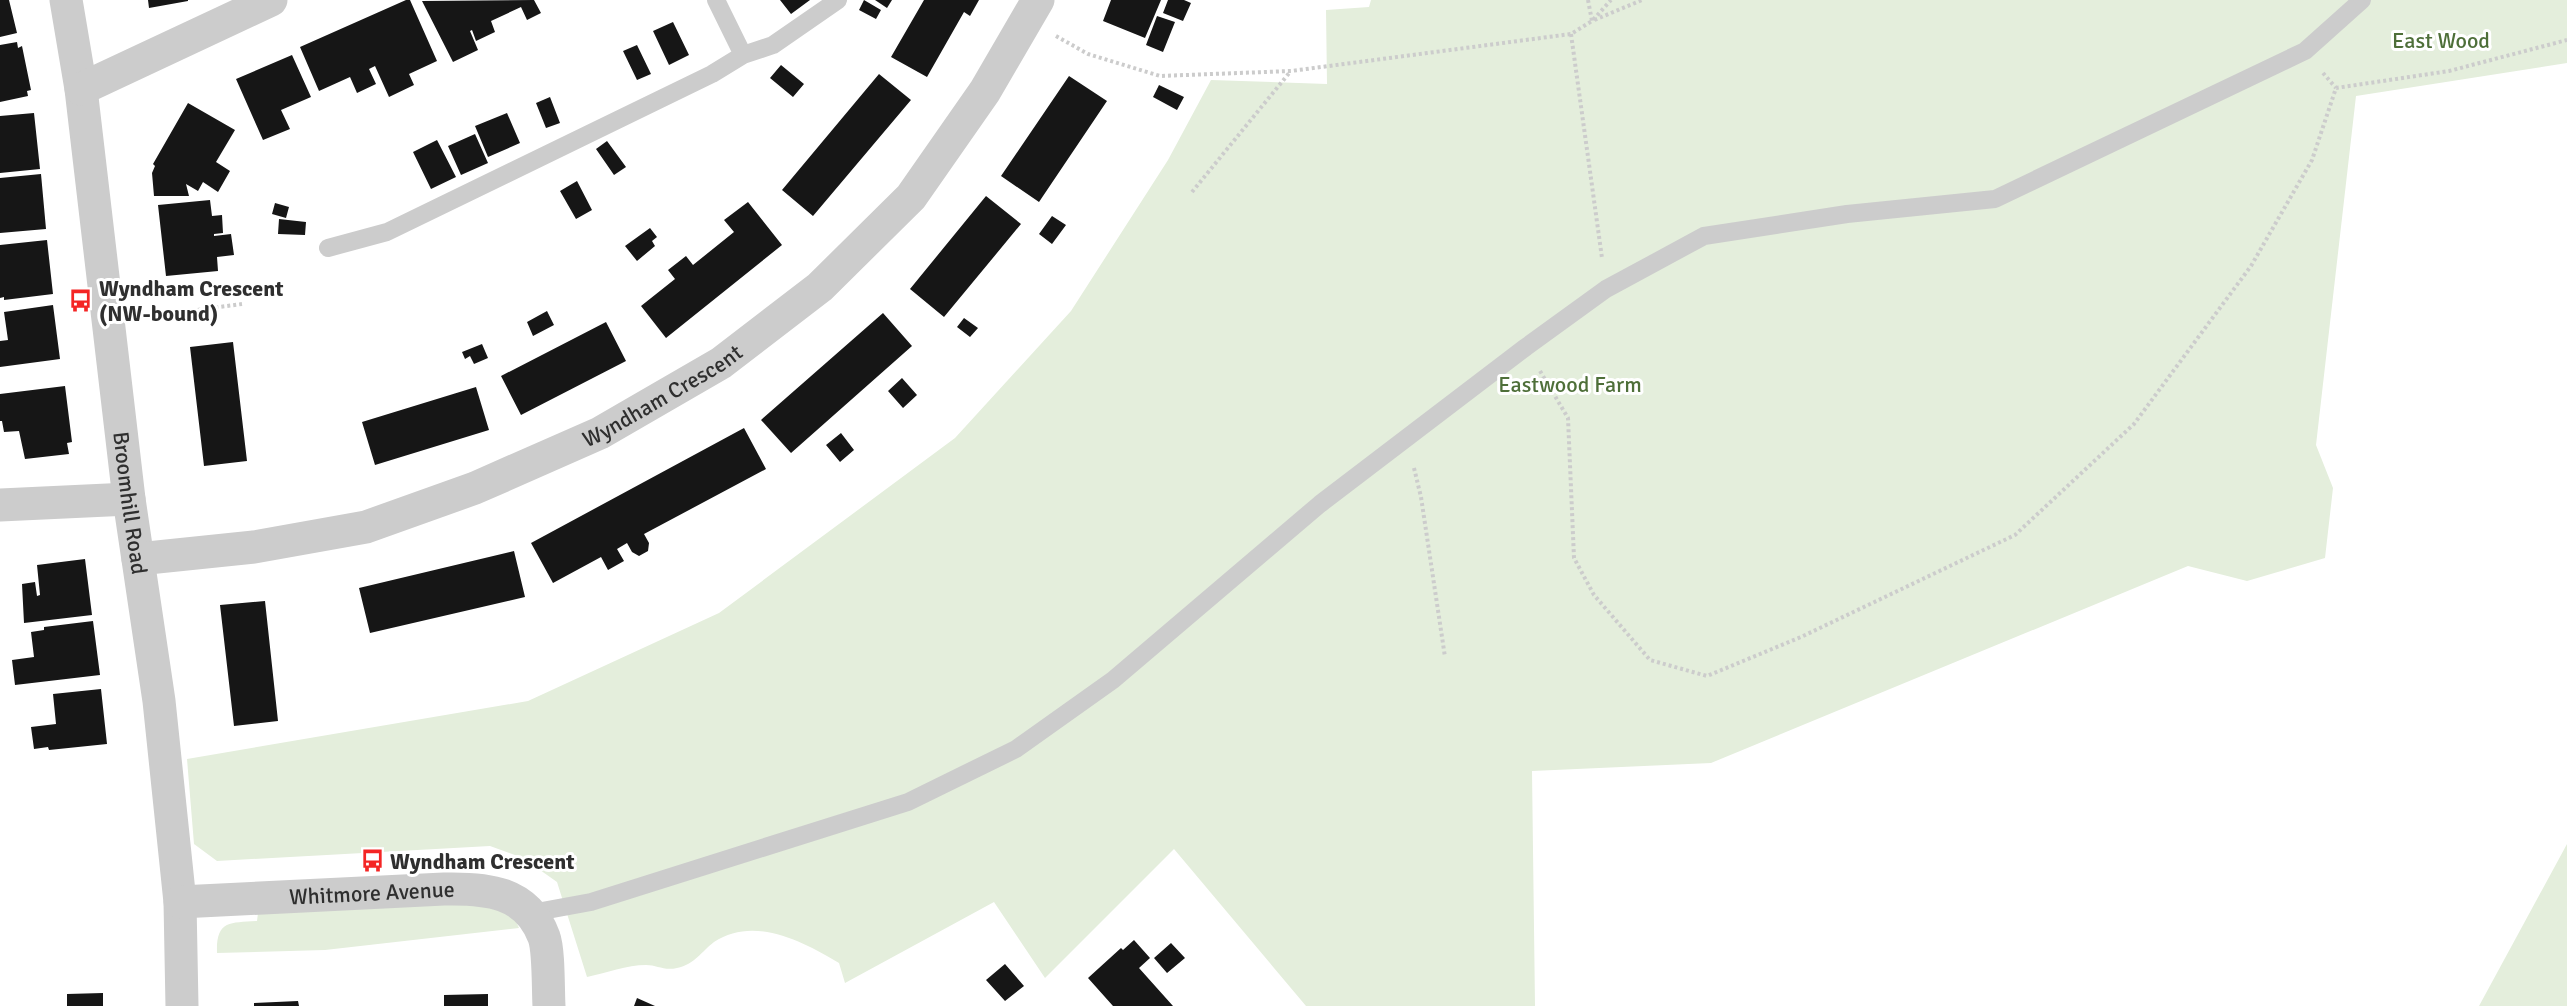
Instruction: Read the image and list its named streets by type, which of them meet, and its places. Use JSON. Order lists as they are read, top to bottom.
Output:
{
  "streets": {
    "street": ["Wyndham Crescent", "Broomhill Road", "Whitmore Avenue"]
  },
  "crossings": [
    ["Wyndham Crescent", "Broomhill Road"],
    ["Broomhill Road", "Whitmore Avenue"]
  ],
  "parks": ["East Wood", "Eastwood Farm"],
  "places": {
    "bus stop": ["Wyndham Crescent (NW-bound)", "Wyndham Crescent"]
  }
}
